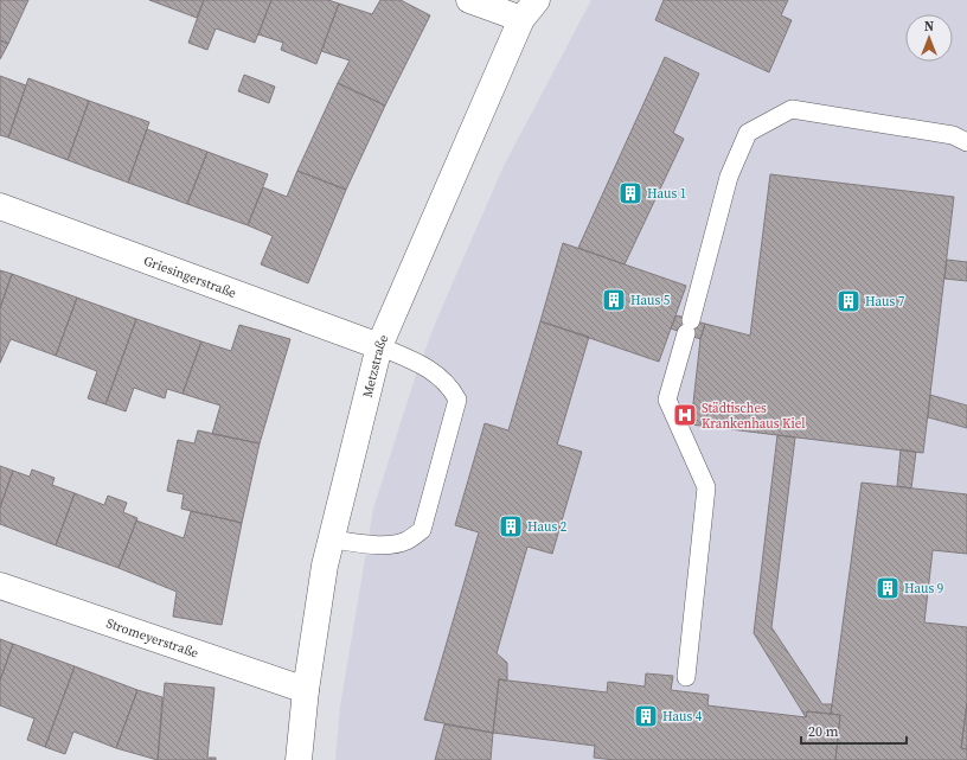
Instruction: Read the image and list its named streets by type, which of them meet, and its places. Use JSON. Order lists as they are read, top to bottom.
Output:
{
  "streets": {
    "street": ["Griesingerstraße", "Metzstraße", "Stromeyerstraße"]
  },
  "crossings": [
    ["Griesingerstraße", "Metzstraße"],
    ["Metzstraße", "Stromeyerstraße"]
  ],
  "places": {
    "building": [
      "Haus 1",
      "Haus 5",
      "Haus 7",
      "Haus 2",
      "Haus 9",
      "Haus 4"
    ],
    "hospital": ["Städtisches Krankenhaus Kiel"]
  },
  "scale_bar": "20 m",
  "north": "top"
}
